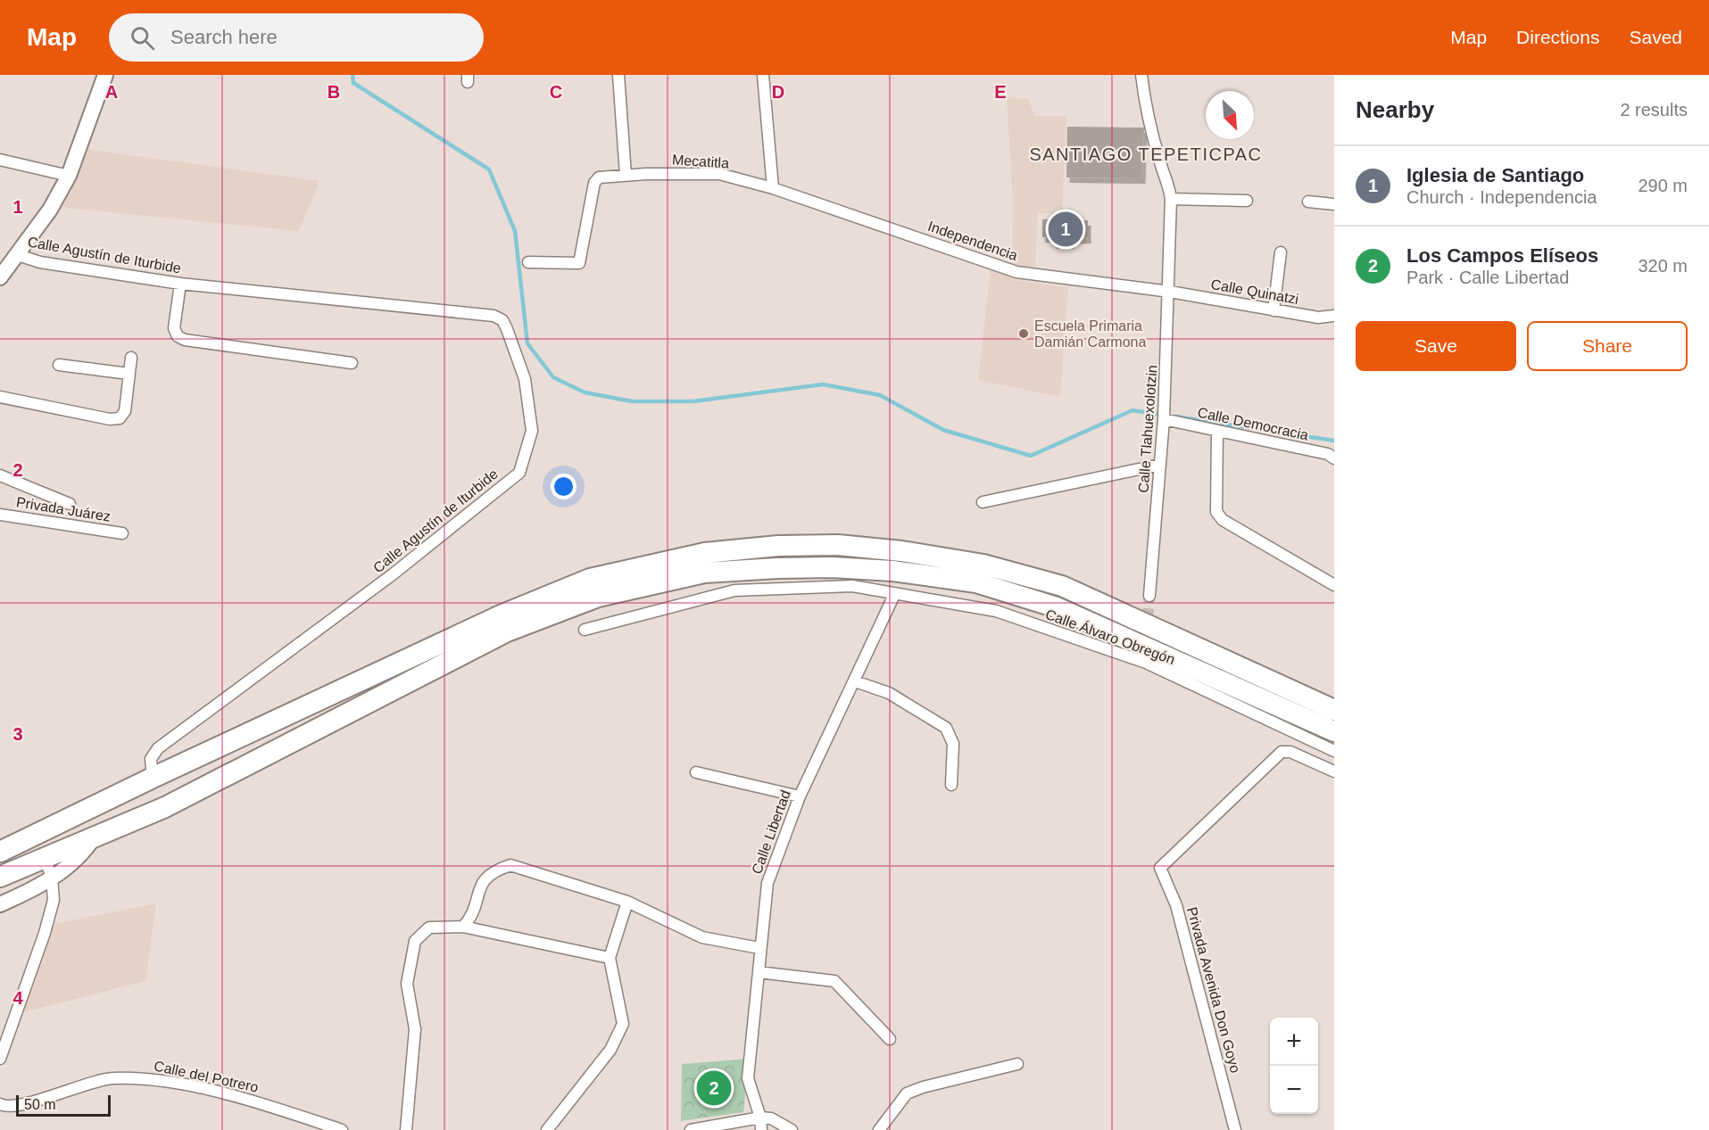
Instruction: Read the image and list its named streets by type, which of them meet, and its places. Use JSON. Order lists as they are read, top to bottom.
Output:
{
  "streets": {
    "street": [
      "Mecatitla",
      "Independencia",
      "Calle Agustín de Iturbide",
      "Calle Quinatzi",
      "Calle Democracia",
      "Calle Tlahuexolotzin",
      "Privada Juárez",
      "Calle Álvaro Obregón",
      "Calle Libertad",
      "Privada Avenida Don Goyo",
      "Calle del Potrero"
    ]
  },
  "crossings": [
    ["Mecatitla", "Independencia"],
    ["Independencia", "Calle Quinatzi"],
    ["Independencia", "Calle Tlahuexolotzin"],
    ["Calle Quinatzi", "Calle Tlahuexolotzin"],
    ["Calle Democracia", "Calle Tlahuexolotzin"],
    ["Calle Álvaro Obregón", "Calle Libertad"]
  ],
  "districts": ["SANTIAGO TEPETICPAC"],
  "places": ["Escuela Primaria Damián Carmona"],
  "scale_bar": "50 m",
  "north": "bottom right",
  "page": {
    "header": "Map",
    "search": "Search here",
    "nav": ["Map", "Directions", "Saved"],
    "heading": ["Nearby", "2 results"],
    "list": [
      {
        "mark": "1",
        "name": "Iglesia de Santiago",
        "note": "Church · Independencia",
        "value": "290 m"
      },
      {
        "mark": "2",
        "name": "Los Campos Elíseos",
        "note": "Park · Calle Libertad",
        "value": "320 m"
      }
    ],
    "pins": ["1", "2"],
    "buttons": ["Save", "Share"],
    "map_buttons": ["+", "−"],
    "scale": "50 m"
  },
  "grid": {
    "columns": [
      "A",
      "B",
      "C",
      "D",
      "E"
    ],
    "rows": [
      "1",
      "2",
      "3",
      "4"
    ]
  }
}
